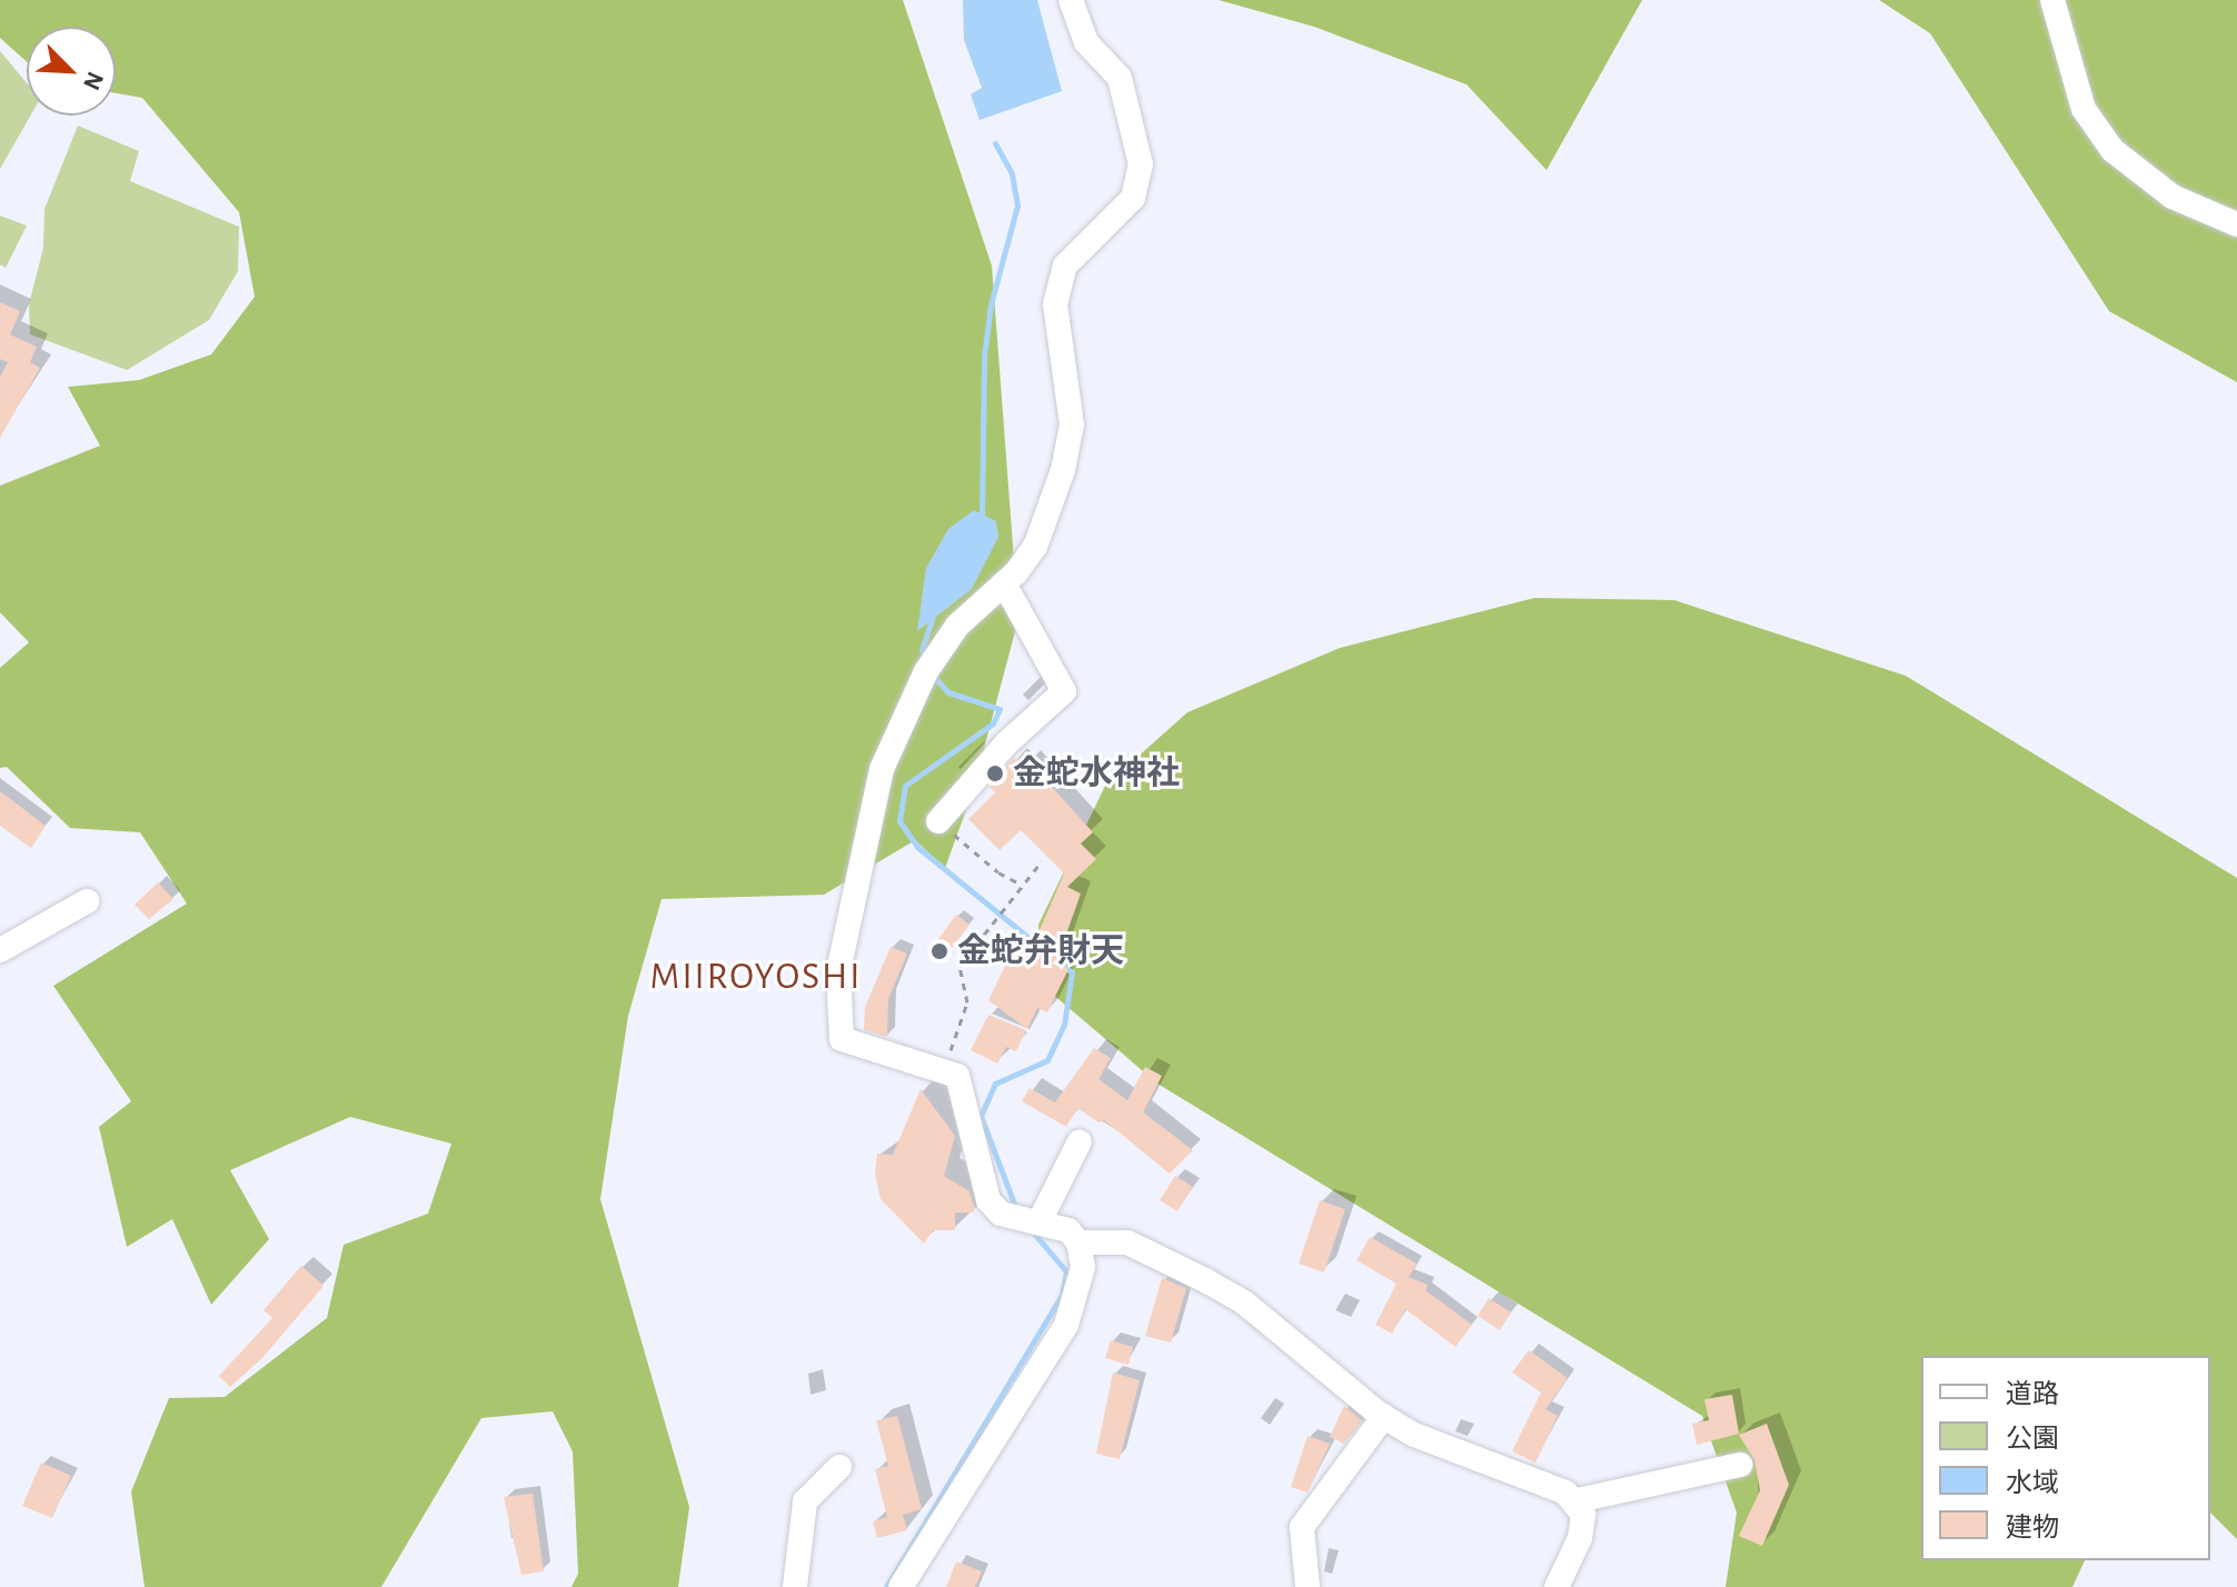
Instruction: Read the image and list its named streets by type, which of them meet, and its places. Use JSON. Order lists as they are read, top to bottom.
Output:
{
  "districts": ["MIIROYOSHI"],
  "places": ["金蛇水神社", "金蛇弁財天"],
  "legend": [
    "道路",
    "公園",
    "水域",
    "建物"
  ],
  "north": "bottom right"
}
